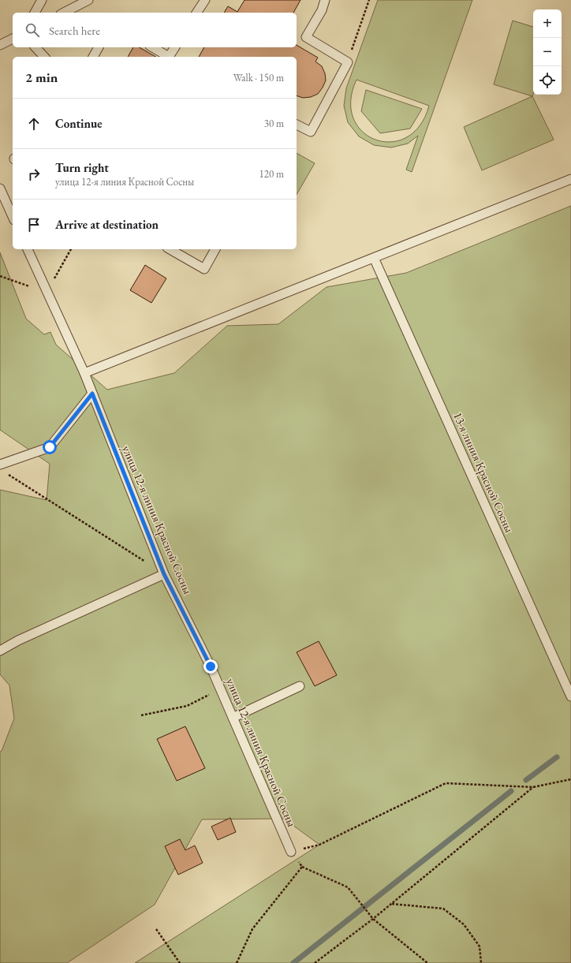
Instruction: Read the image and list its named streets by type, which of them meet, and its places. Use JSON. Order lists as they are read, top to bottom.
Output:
{
  "streets": {
    "lane": ["13-я линия Красной Сосны", "улица 12-я линия Красной Сосны"]
  },
  "page": {
    "map_buttons": ["+", "−"],
    "search": "Search here",
    "heading": ["2 min", "Walk · 150 m"],
    "list": [
      ["Continue", "30 m"],
      ["Turn right", "улица 12-я линия Красной Сосны", "120 m"],
      "Arrive at destination"
    ]
  }
}
